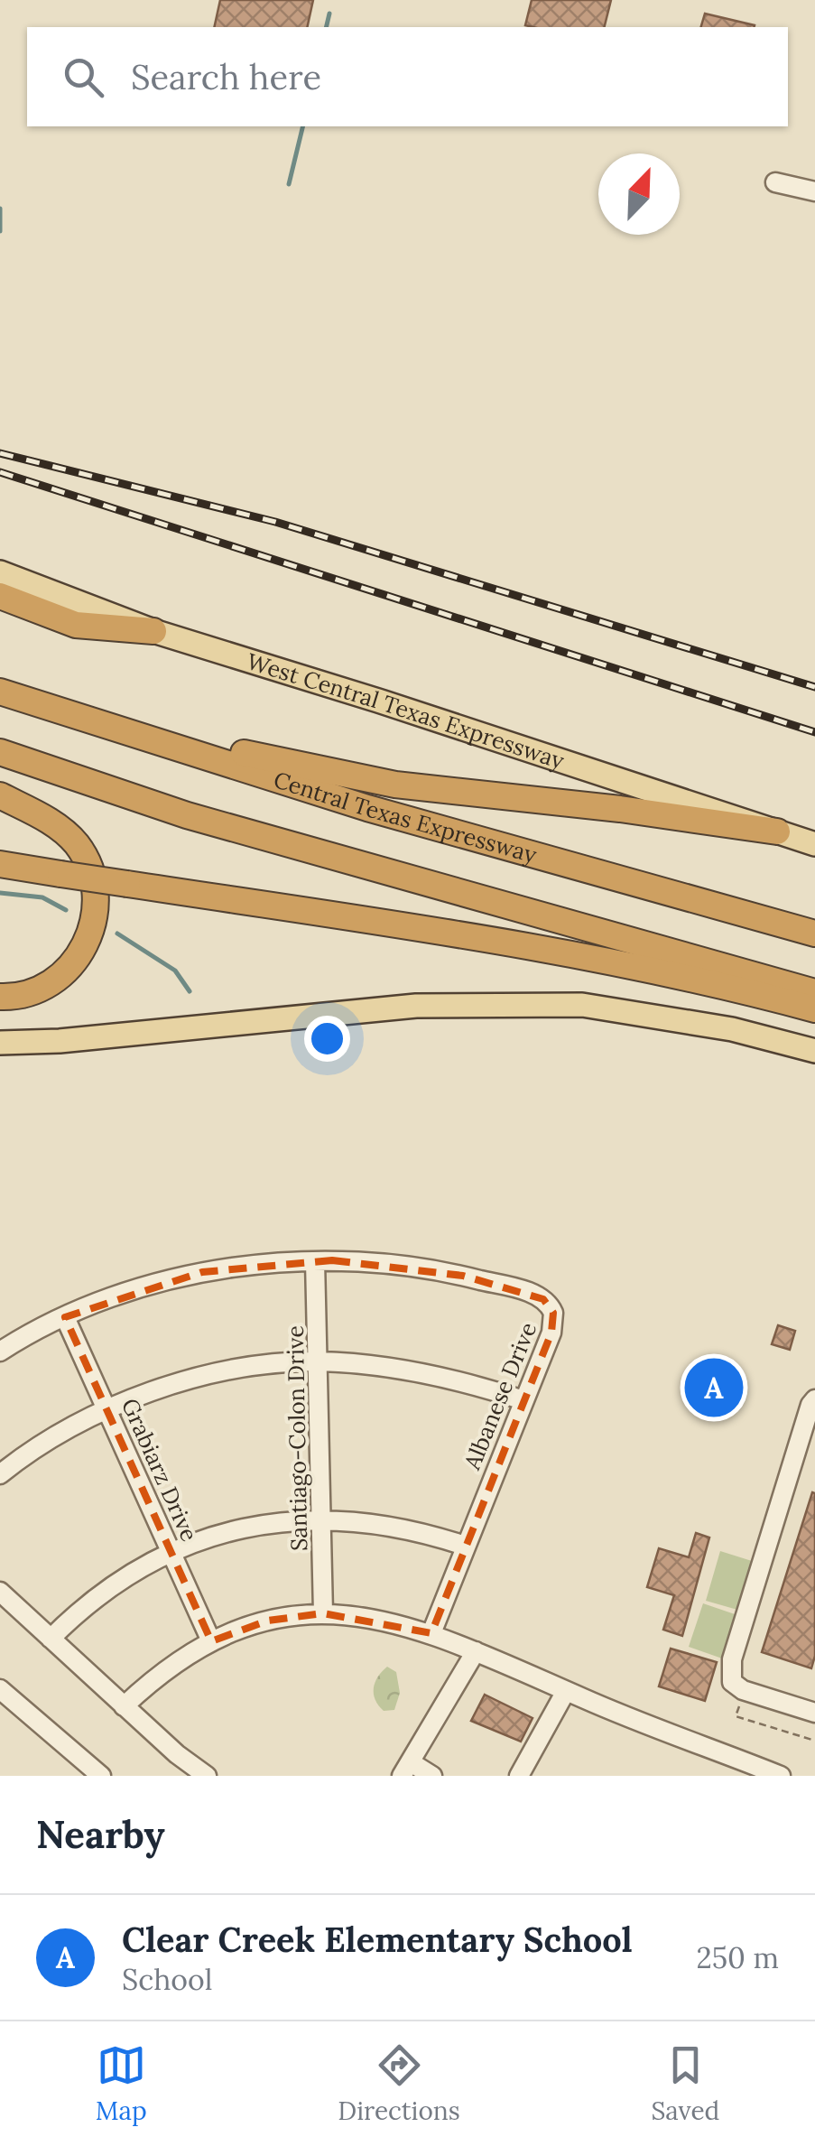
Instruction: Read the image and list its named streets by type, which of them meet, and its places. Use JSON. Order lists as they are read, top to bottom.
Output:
{
  "streets": {
    "highway": ["Central Texas Expressway"],
    "main road": ["West Central Texas Expressway"],
    "street": ["Albanese Drive", "Santiago-Colon Drive", "Grabiarz Drive"]
  },
  "crossings": [
    ["Albanese Drive", "Santiago-Colon Drive"],
    ["Albanese Drive", "Grabiarz Drive"]
  ],
  "north": "top right",
  "page": {
    "search": "Search here",
    "pins": "A",
    "heading": "Nearby",
    "list": [
      {
        "mark": "A",
        "name": "Clear Creek Elementary School",
        "note": "School",
        "value": "250 m"
      }
    ],
    "nav": ["Map", "Directions", "Saved"]
  }
}
